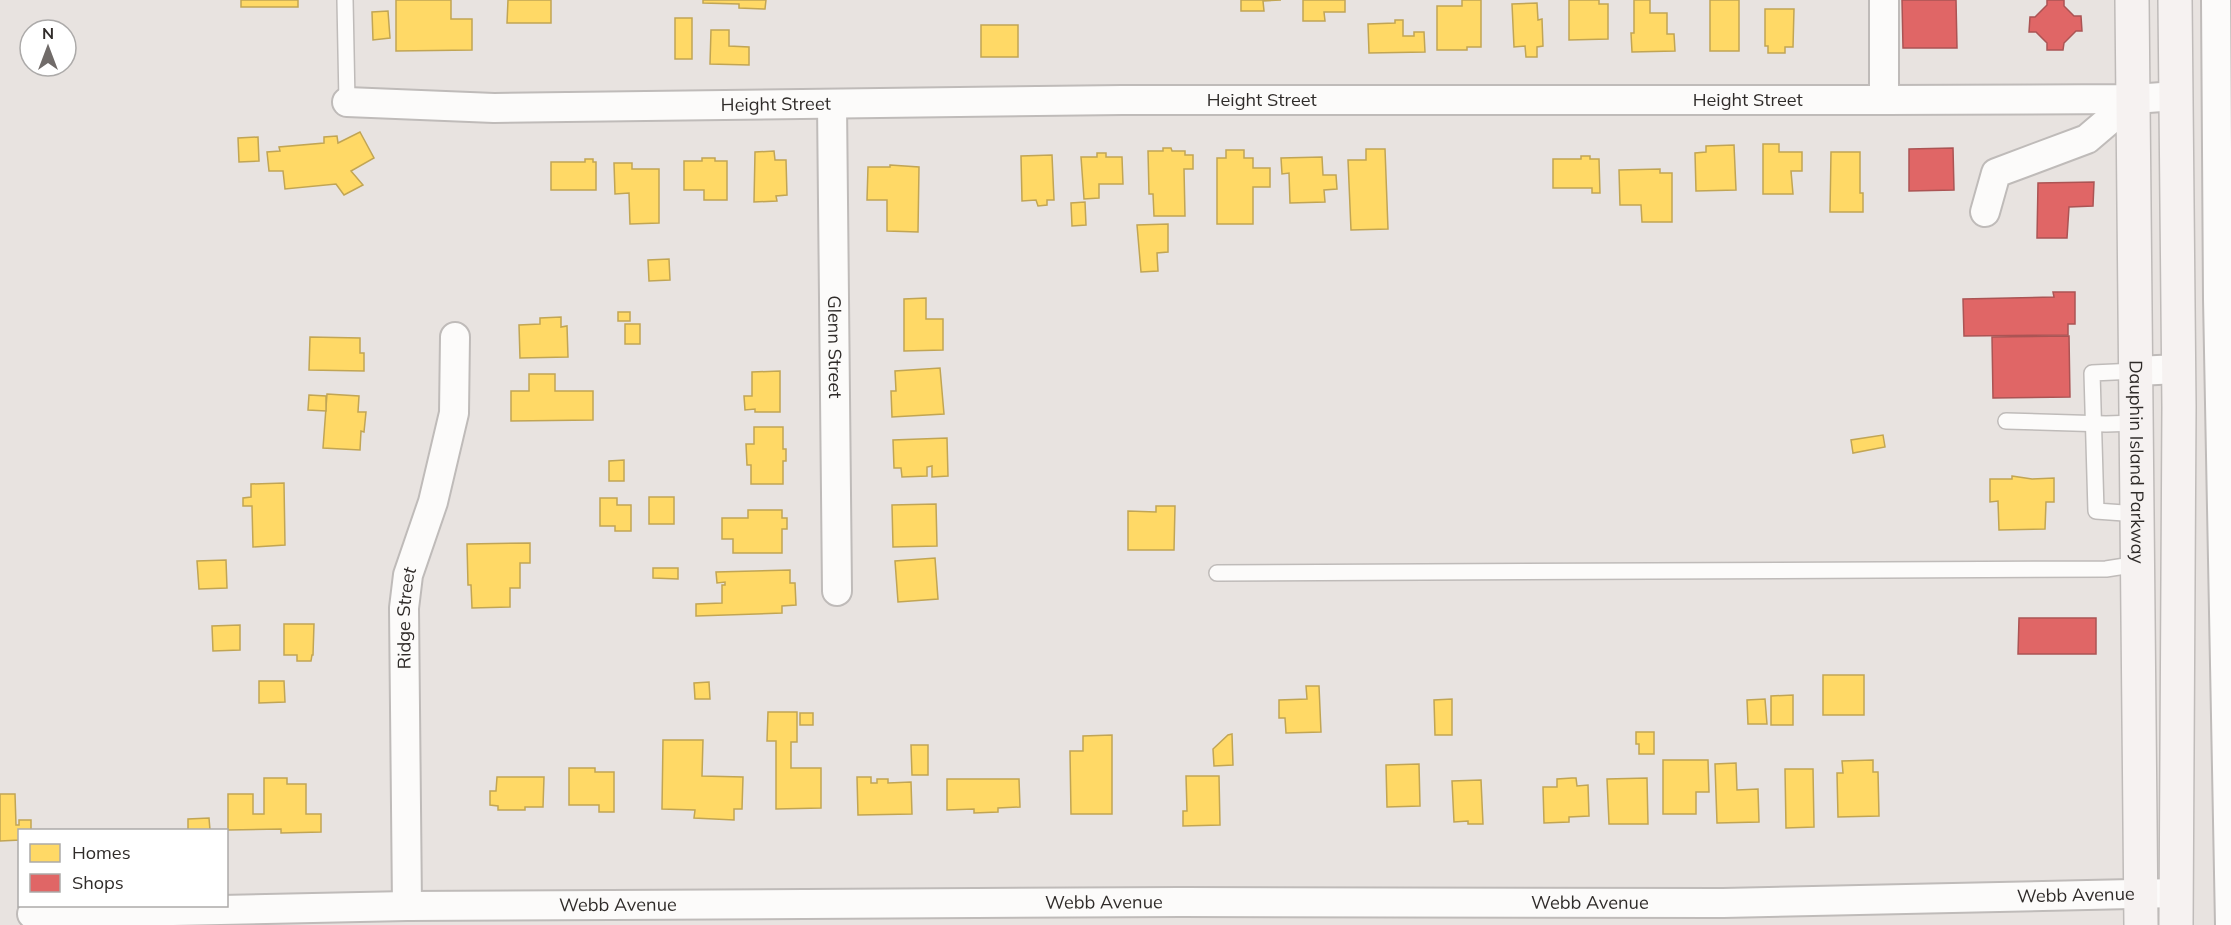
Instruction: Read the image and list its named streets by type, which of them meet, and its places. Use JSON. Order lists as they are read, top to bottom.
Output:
{
  "streets": {
    "main road": ["Dauphin Island Parkway"],
    "street": [
      "Height Street",
      "Glenn Street",
      "Ridge Street",
      "Webb Avenue"
    ]
  },
  "crossings": [
    ["Height Street", "Glenn Street"],
    ["Height Street", "Dauphin Island Parkway"],
    ["Dauphin Island Parkway", "Webb Avenue"],
    ["Ridge Street", "Webb Avenue"]
  ],
  "legend": ["Homes", "Shops"],
  "north": "top"
}
